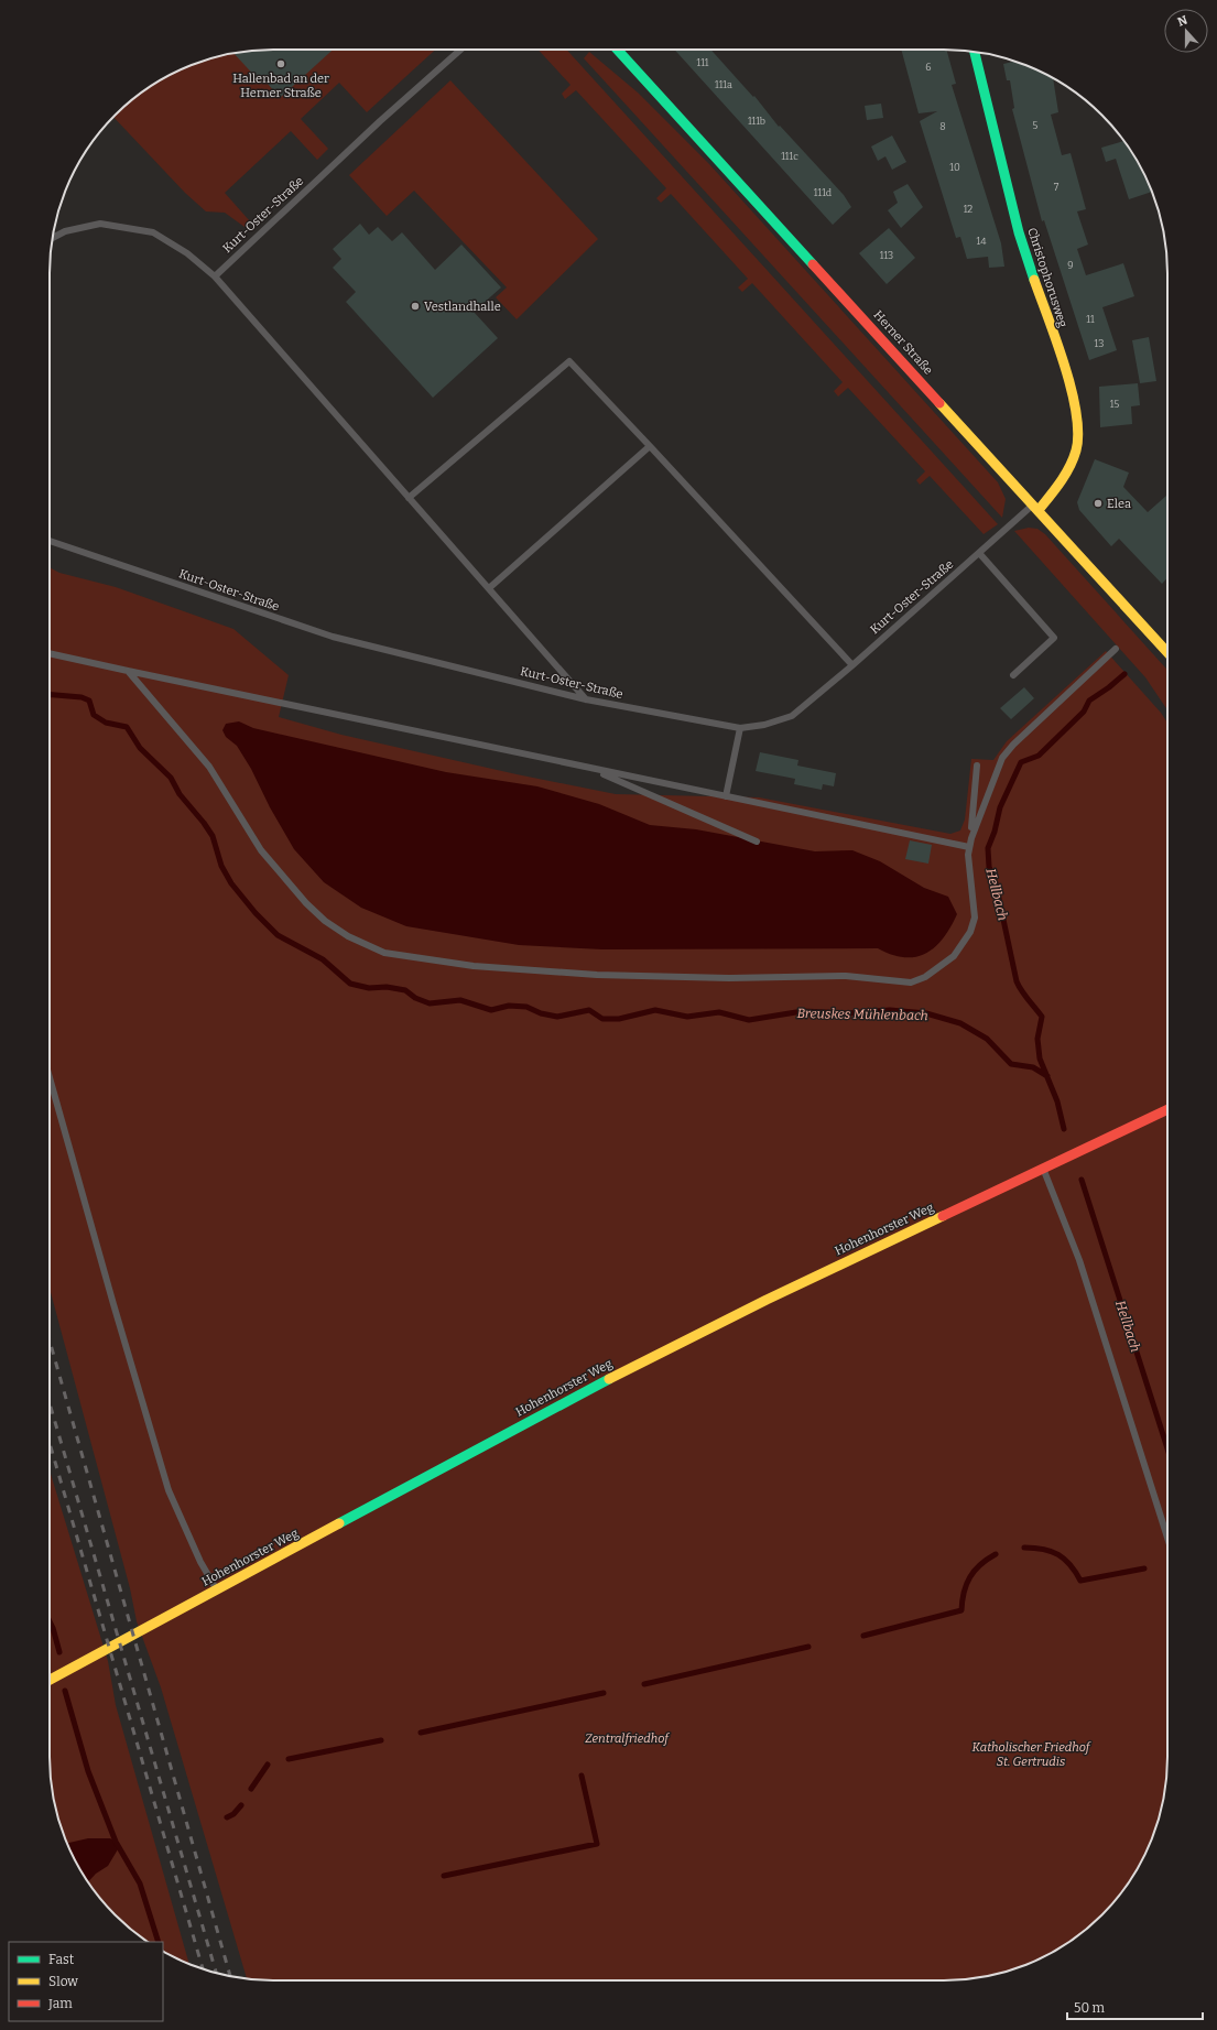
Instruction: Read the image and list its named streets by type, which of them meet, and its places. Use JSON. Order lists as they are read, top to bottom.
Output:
{
  "streets": {
    "street": ["Christophorusweg", "Herner Straße", "Hohenhorster Weg"],
    "lane": ["Kurt-Oster-Straße"]
  },
  "crossings": [
    ["Kurt-Oster-Straße", "Christophorusweg"],
    ["Kurt-Oster-Straße", "Herner Straße"],
    ["Christophorusweg", "Herner Straße"]
  ],
  "water": ["Hellbach", "Breuskes Mühlenbach"],
  "parks": ["Zentralfriedhof", "Katholischer Friedhof St. Gertrudis"],
  "places": ["Hallenbad an der Herner Straße", "Vestlandhalle", "Elea"],
  "house_numbers": [
    "111",
    "6",
    "111a",
    "111b",
    "5",
    "8",
    "111c",
    "10",
    "7",
    "111d",
    "12",
    "14",
    "113",
    "9",
    "11",
    "13",
    "15"
  ],
  "legend": ["Fast", "Slow", "Jam"],
  "scale_bar": "50 m",
  "north": "top"
}
